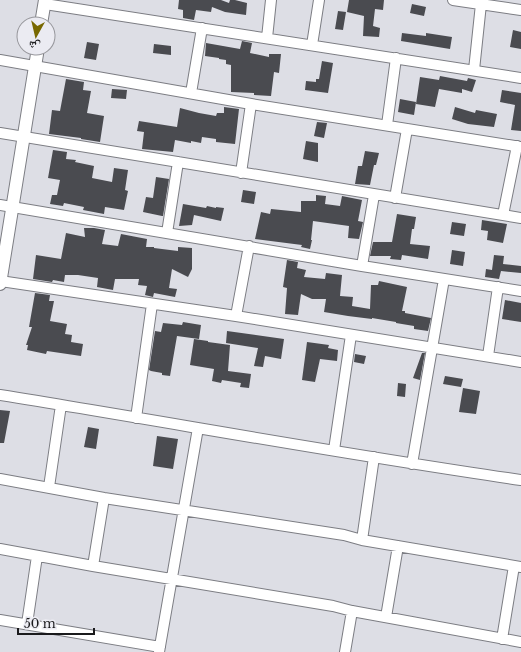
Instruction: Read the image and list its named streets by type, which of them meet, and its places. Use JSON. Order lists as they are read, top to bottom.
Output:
{
  "scale_bar": "50 m",
  "north": "bottom"
}
